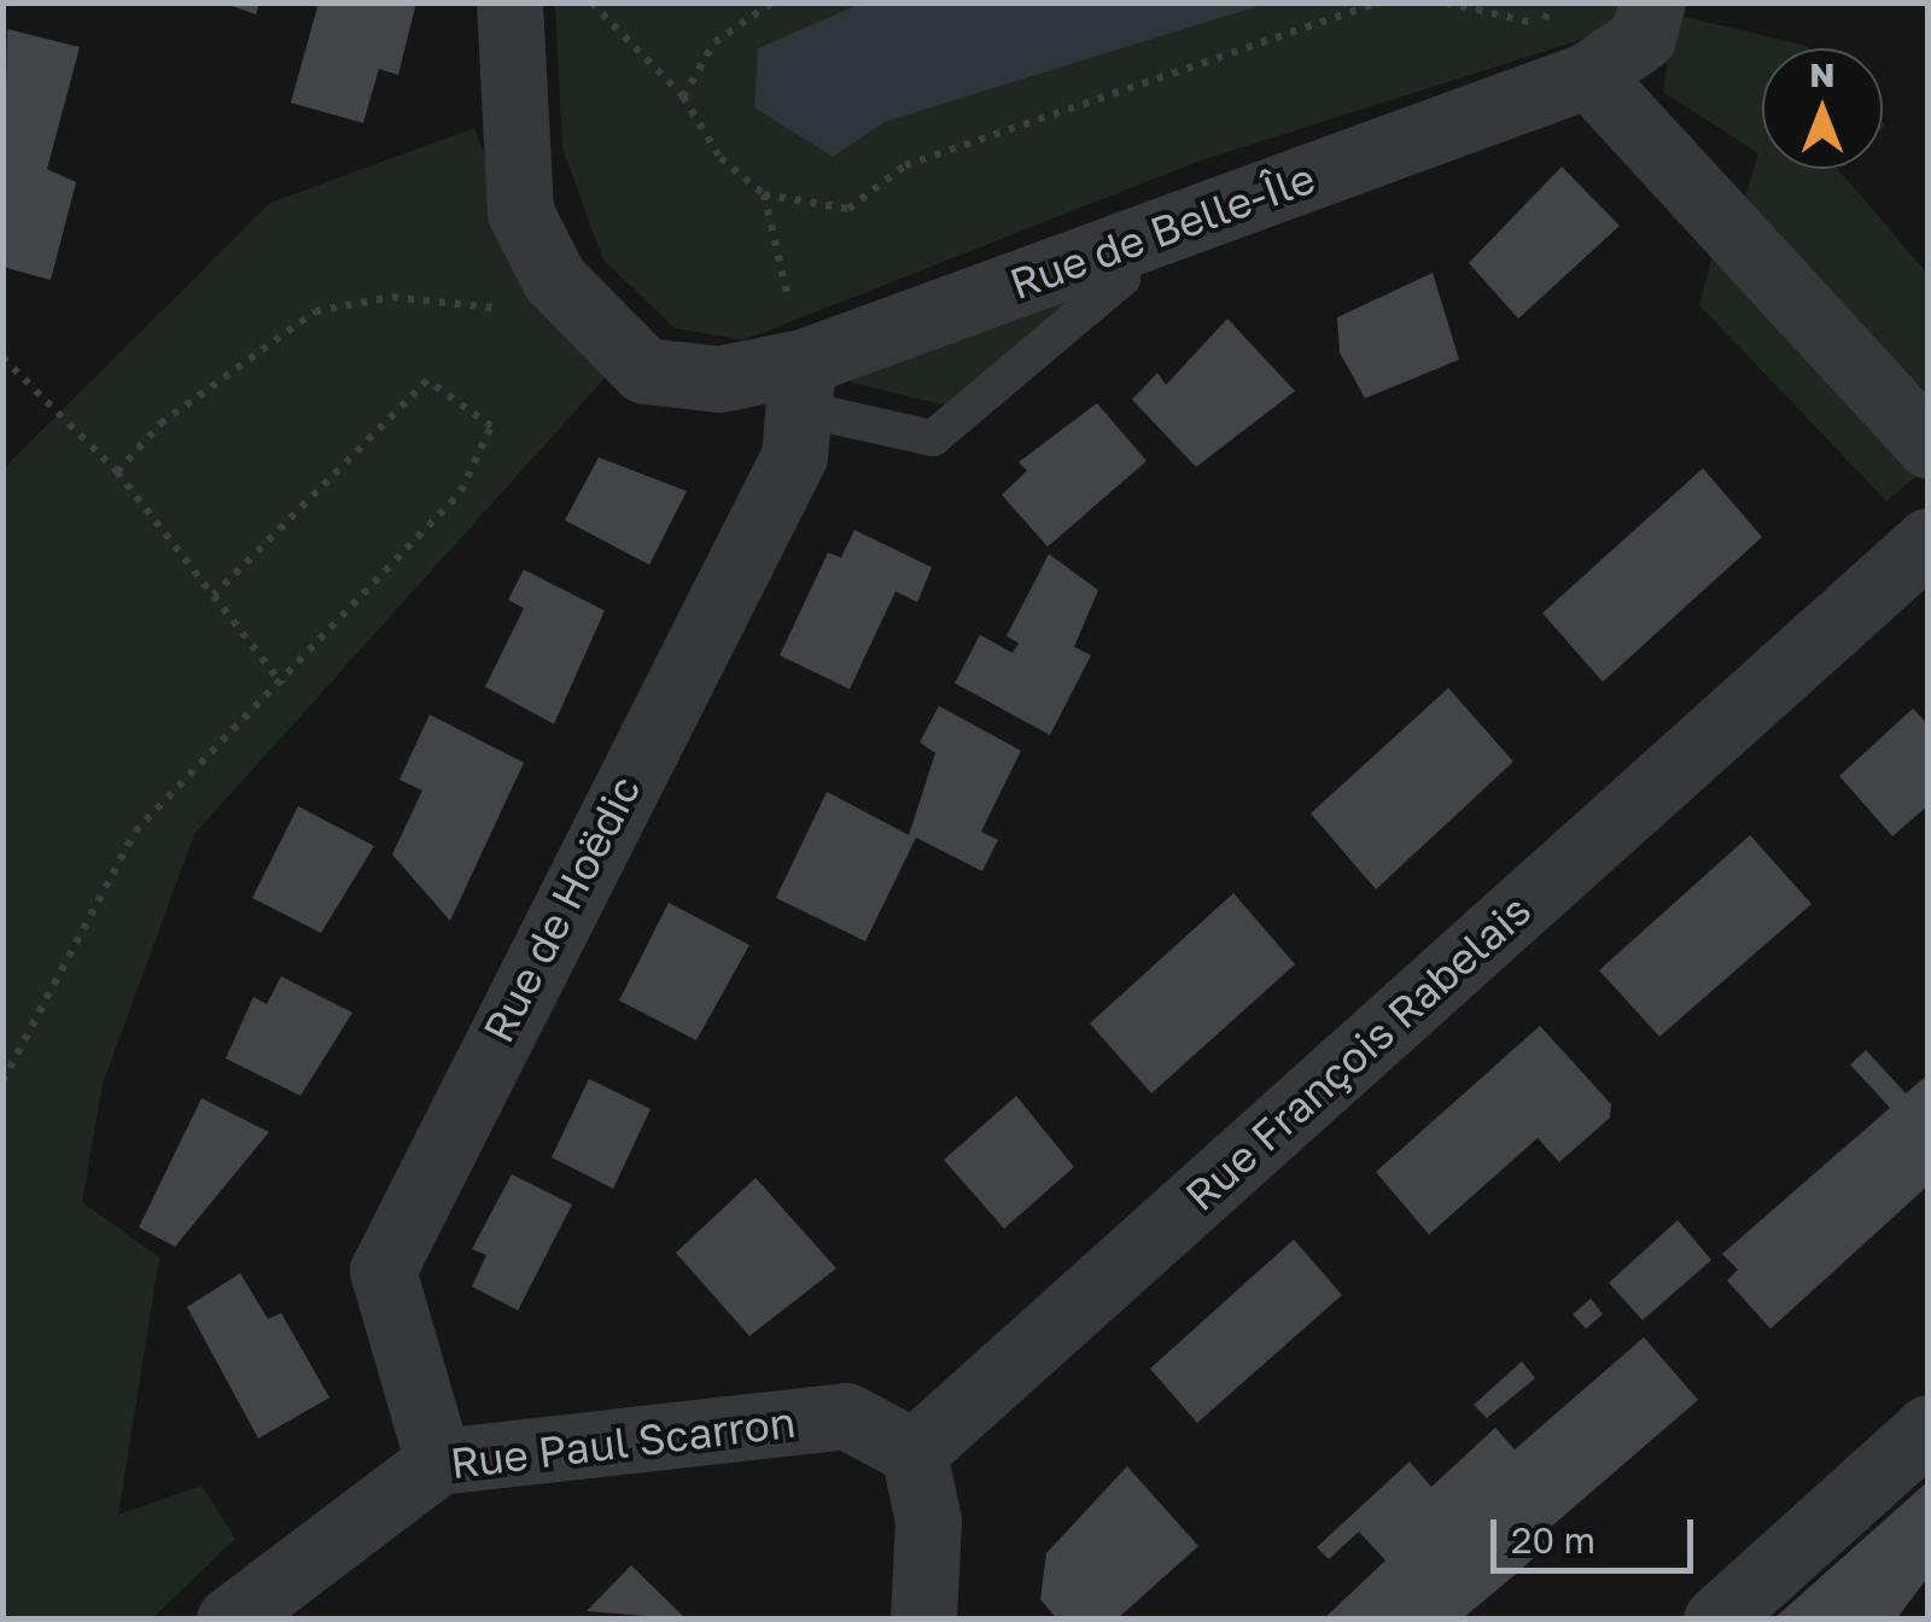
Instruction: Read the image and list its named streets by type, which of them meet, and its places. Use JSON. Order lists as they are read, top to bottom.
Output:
{
  "streets": {
    "street": [
      "Rue de Belle-Île",
      "Rue de Hoëdic",
      "Rue François Rabelais",
      "Rue Paul Scarron"
    ]
  },
  "crossings": [
    ["Rue de Belle-Île", "Rue de Hoëdic"],
    ["Rue de Hoëdic", "Rue Paul Scarron"],
    ["Rue François Rabelais", "Rue Paul Scarron"]
  ],
  "scale_bar": "20 m",
  "north": "top"
}
